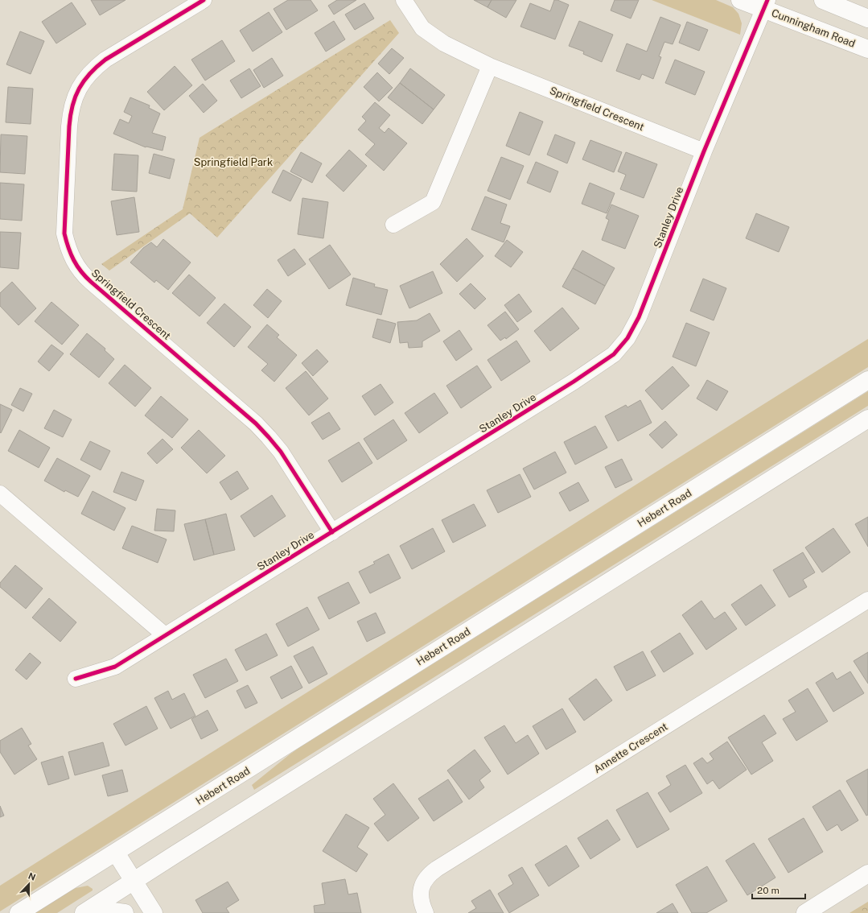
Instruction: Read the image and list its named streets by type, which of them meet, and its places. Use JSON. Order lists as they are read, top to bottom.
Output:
{
  "streets": {
    "main road": ["Cunningham Road", "Hebert Road"],
    "street": ["Springfield Crescent", "Stanley Drive", "Annette Crescent"]
  },
  "crossings": [
    ["Cunningham Road", "Stanley Drive"],
    ["Springfield Crescent", "Stanley Drive"]
  ],
  "parks": ["Springfield Park"],
  "scale_bar": "20 m",
  "north": "top"
}
